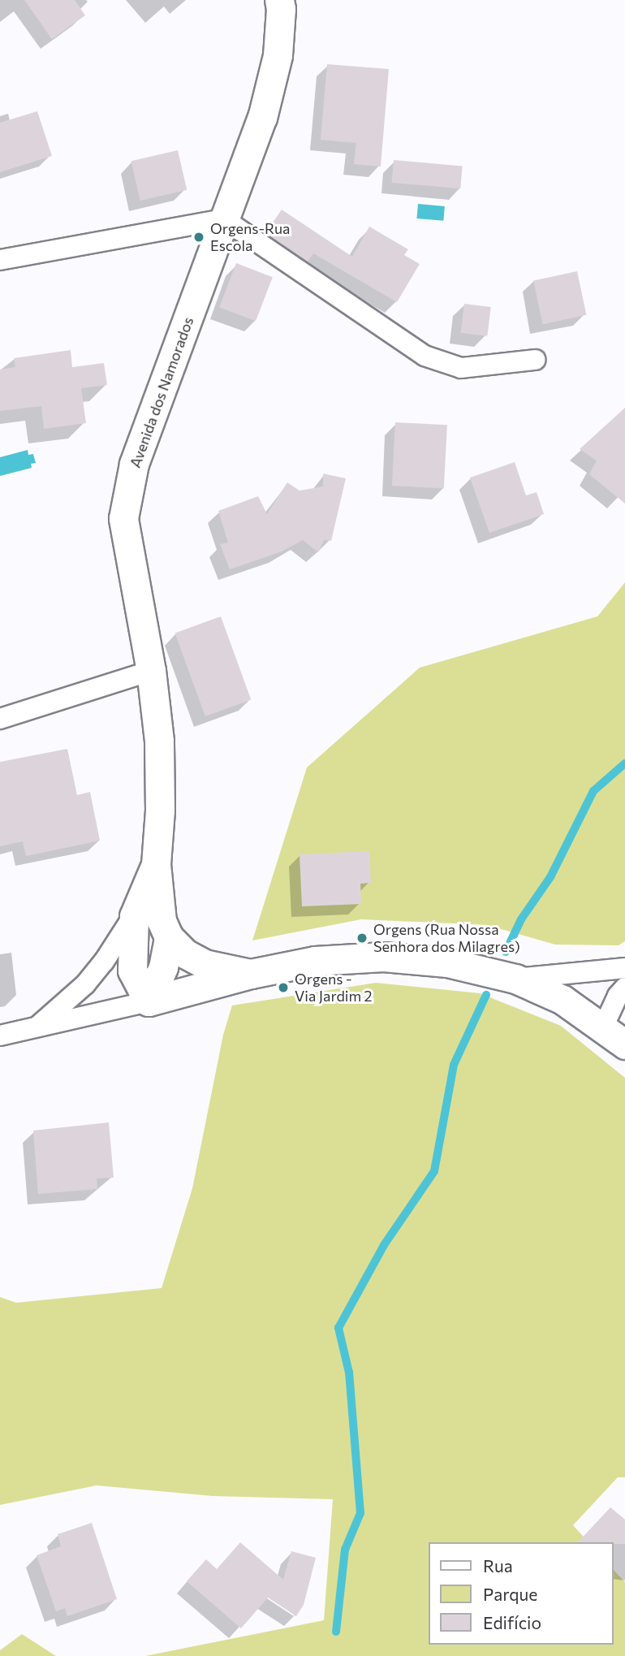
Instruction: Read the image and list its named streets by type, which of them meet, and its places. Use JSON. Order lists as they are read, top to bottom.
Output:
{
  "streets": {
    "street": ["Avenida dos Namorados"]
  },
  "places": ["Orgens-Rua Escola", "Orgens (Rua Nossa Senhora dos Milagres)", "Orgens - Via Jardim 2"],
  "legend": ["Rua", "Parque", "Edifício"]
}
